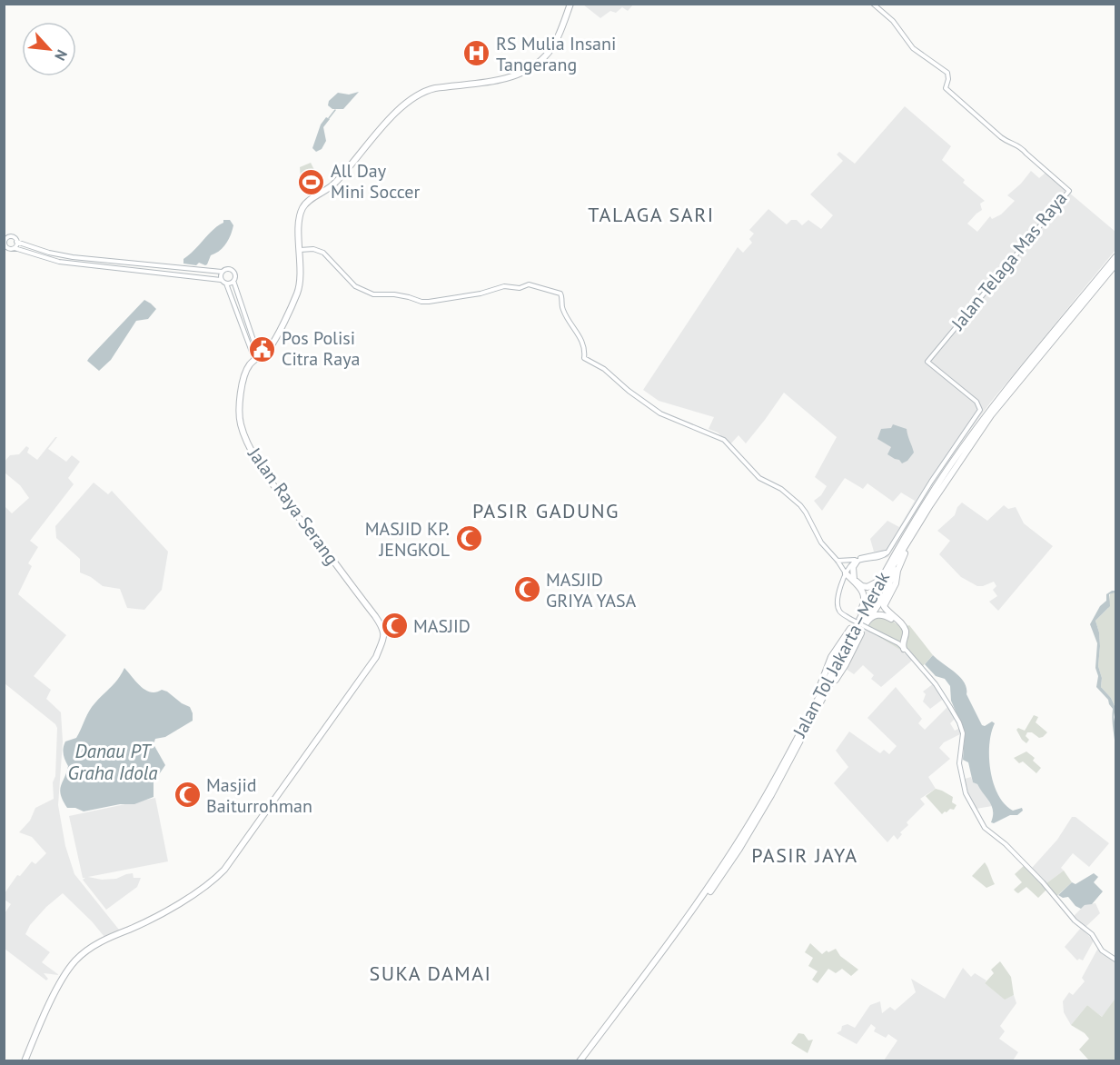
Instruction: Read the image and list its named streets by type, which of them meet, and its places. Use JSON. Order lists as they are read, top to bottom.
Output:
{
  "streets": {
    "highway": ["Jalan Raya Serang", "Jalan Tol Jakarta–Merak"],
    "main road": ["Jalan Telaga Mas Raya"]
  },
  "districts": [
    "TALAGA SARI",
    "PASIR GADUNG",
    "PASIR JAYA",
    "SUKA DAMAI"
  ],
  "water": ["Danau PT Graha Idola"],
  "places": {
    "hospital": ["RS Mulia Insani Tangerang"],
    "sports": ["All Day Mini Soccer"],
    "public building": ["Pos Polisi Citra Raya"],
    "mosque": [
      "MASJID KP. JENGKOL",
      "MASJID GRIYA YASA",
      "MASJID",
      "Masjid Baiturrohman"
    ]
  },
  "north": "bottom right"
}
